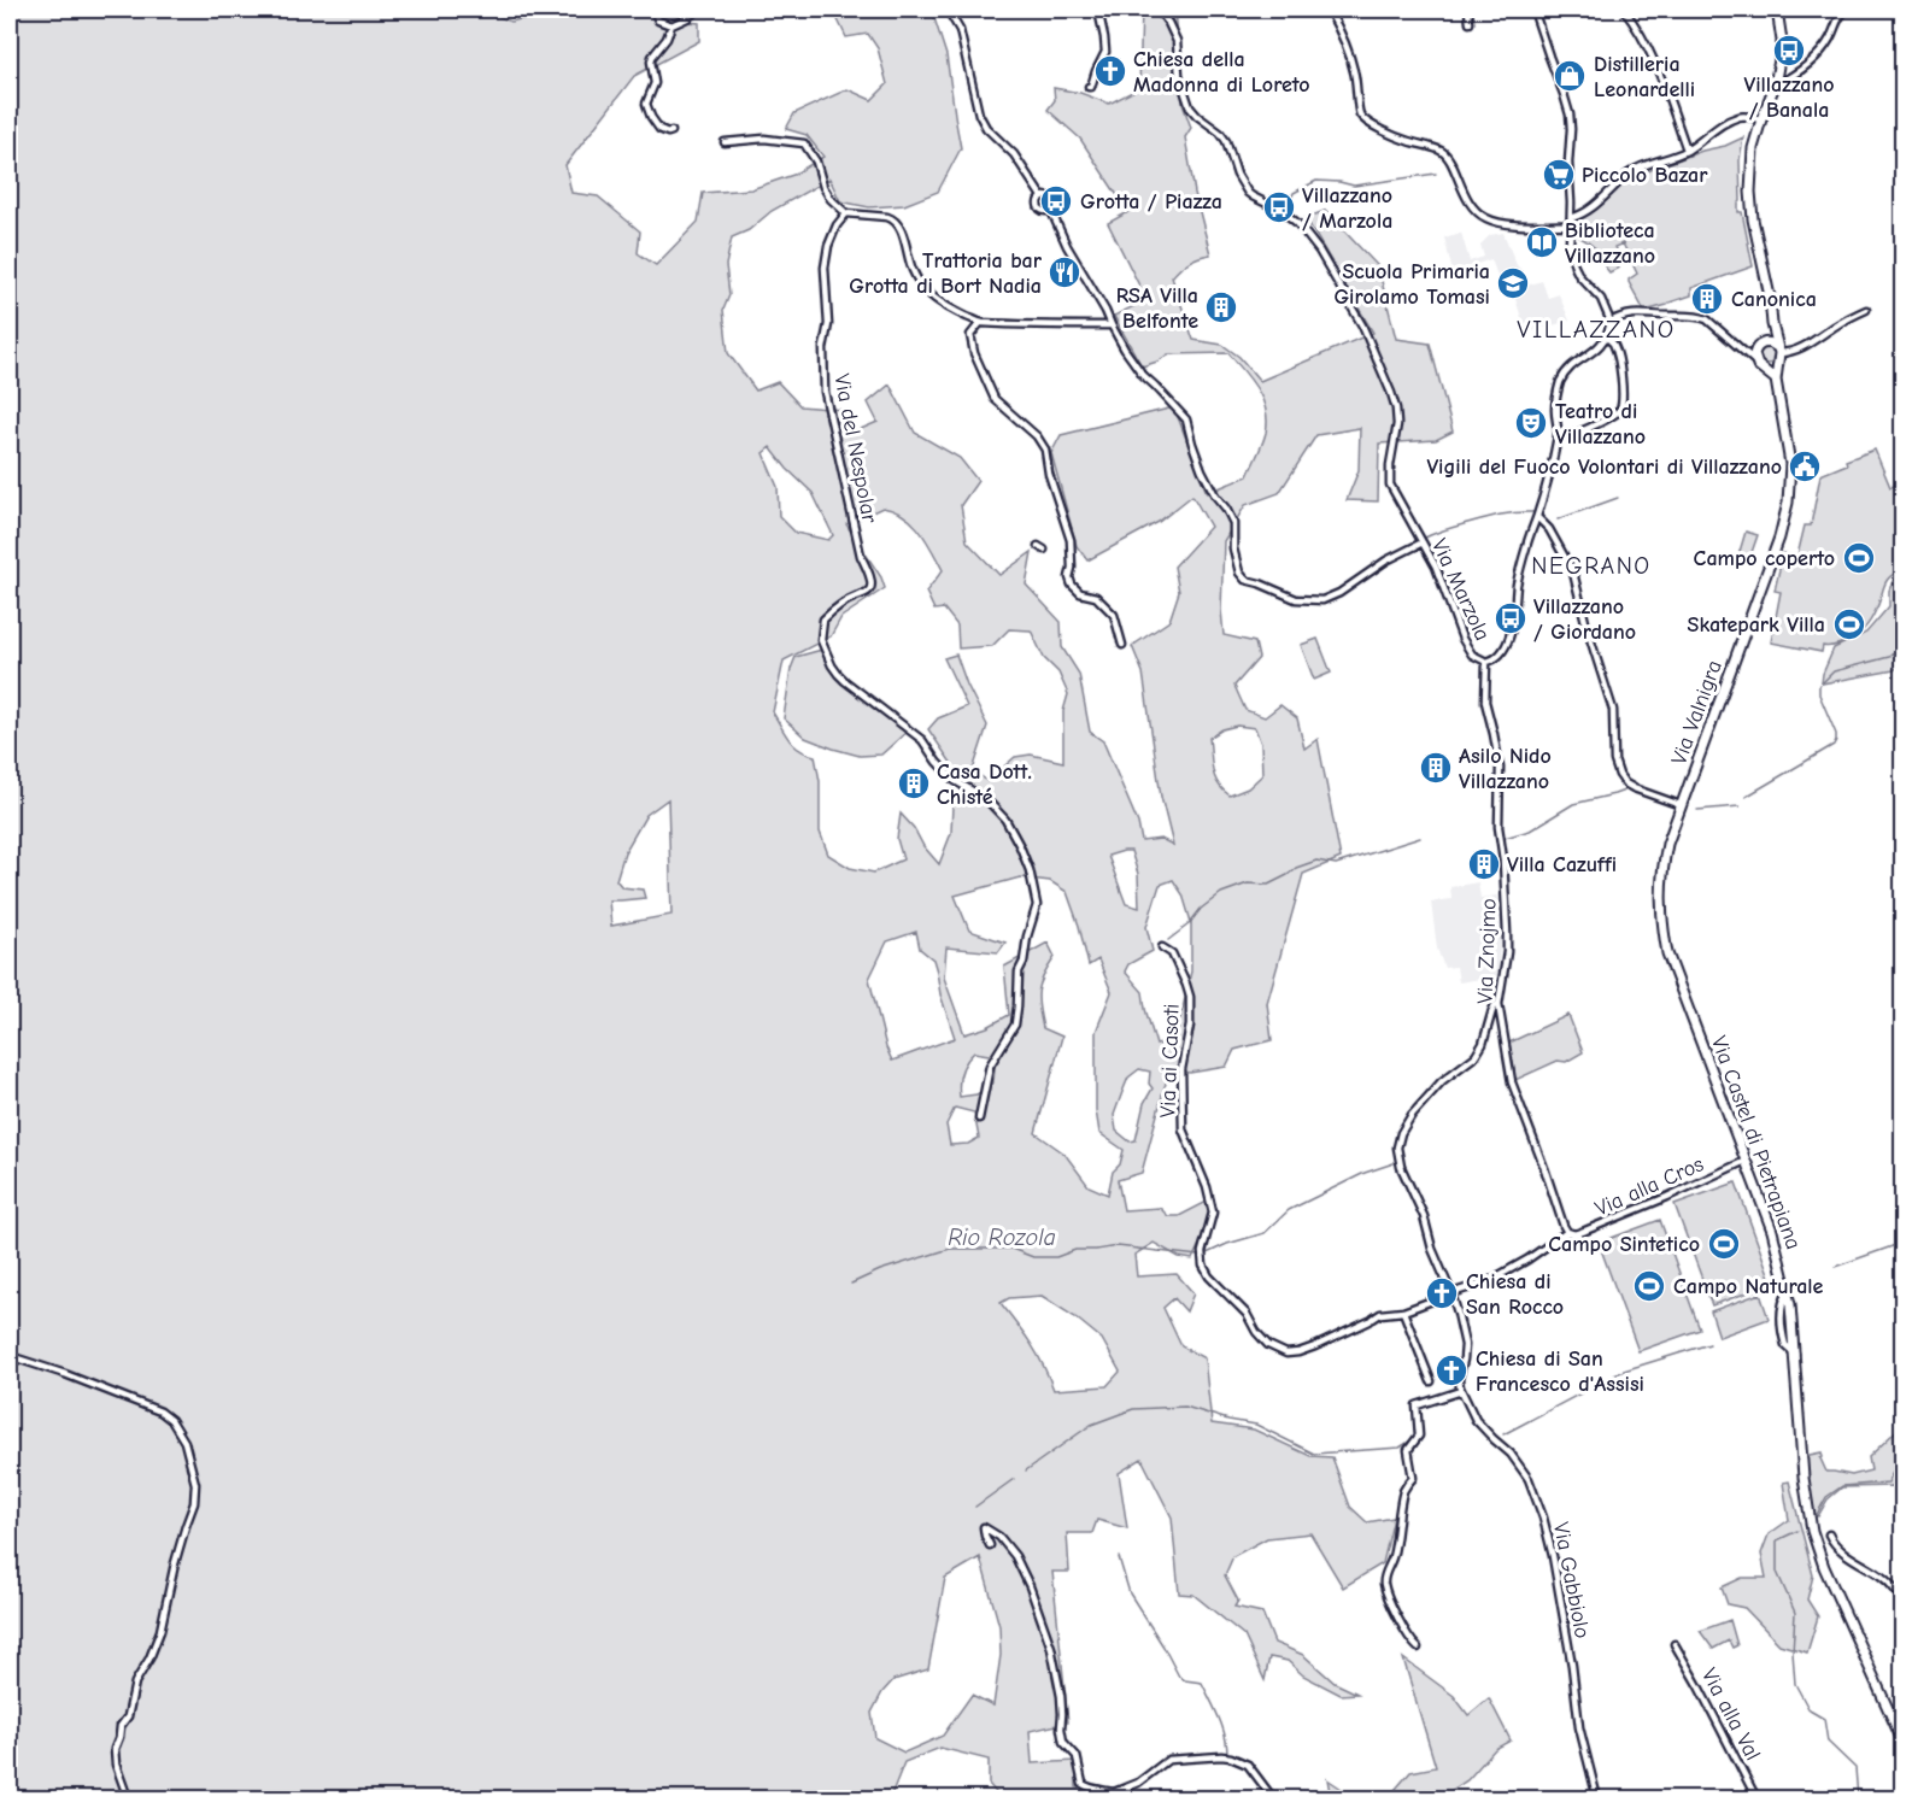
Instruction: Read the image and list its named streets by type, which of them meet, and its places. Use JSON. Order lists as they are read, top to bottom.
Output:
{
  "streets": {
    "main road": ["Via Valnigra", "Via Castel di Pietrapiana"],
    "street": [
      "Via del Nespolar",
      "Via Marzola",
      "Via Znojmo",
      "Via ai Casoti",
      "Via alla Cros",
      "Via Gabbiolo",
      "Via alla Val"
    ]
  },
  "crossings": [
    ["Via Marzola", "Via Znojmo"],
    ["Via Valnigra", "Via Castel di Pietrapiana"],
    ["Via Znojmo", "Via alla Cros"],
    ["Via ai Casoti", "Via alla Cros"],
    ["Via Castel di Pietrapiana", "Via alla Cros"]
  ],
  "districts": ["VILLAZZANO", "NEGRANO"],
  "water": ["Rio Rozola"],
  "places": {
    "bus stop": [
      "Villazzano / Banala",
      "Grotta / Piazza",
      "Villazzano / Marzola",
      "Villazzano / Giordano"
    ],
    "church": ["Chiesa della Madonna di Loreto", "Chiesa di San Rocco", "Chiesa di San Francesco d'Assisi"],
    "shop": ["Distilleria Leonardelli"],
    "supermarket": ["Piccolo Bazar"],
    "library": ["Biblioteca Villazzano"],
    "restaurant": ["Trattoria bar Grotta di Bort Nadia"],
    "school or university": ["Scuola Primaria Girolamo Tomasi"],
    "building": [
      "Canonica",
      "RSA Villa Belfonte",
      "Asilo Nido Villazzano",
      "Casa Dott. Chisté",
      "Villa Cazuffi"
    ],
    "theatre": ["Teatro di Villazzano"],
    "public building": ["Vigili del Fuoco Volontari di Villazzano"],
    "sports": [
      "Campo coperto",
      "Skatepark Villa",
      "Campo Sintetico",
      "Campo Naturale"
    ]
  }
}
